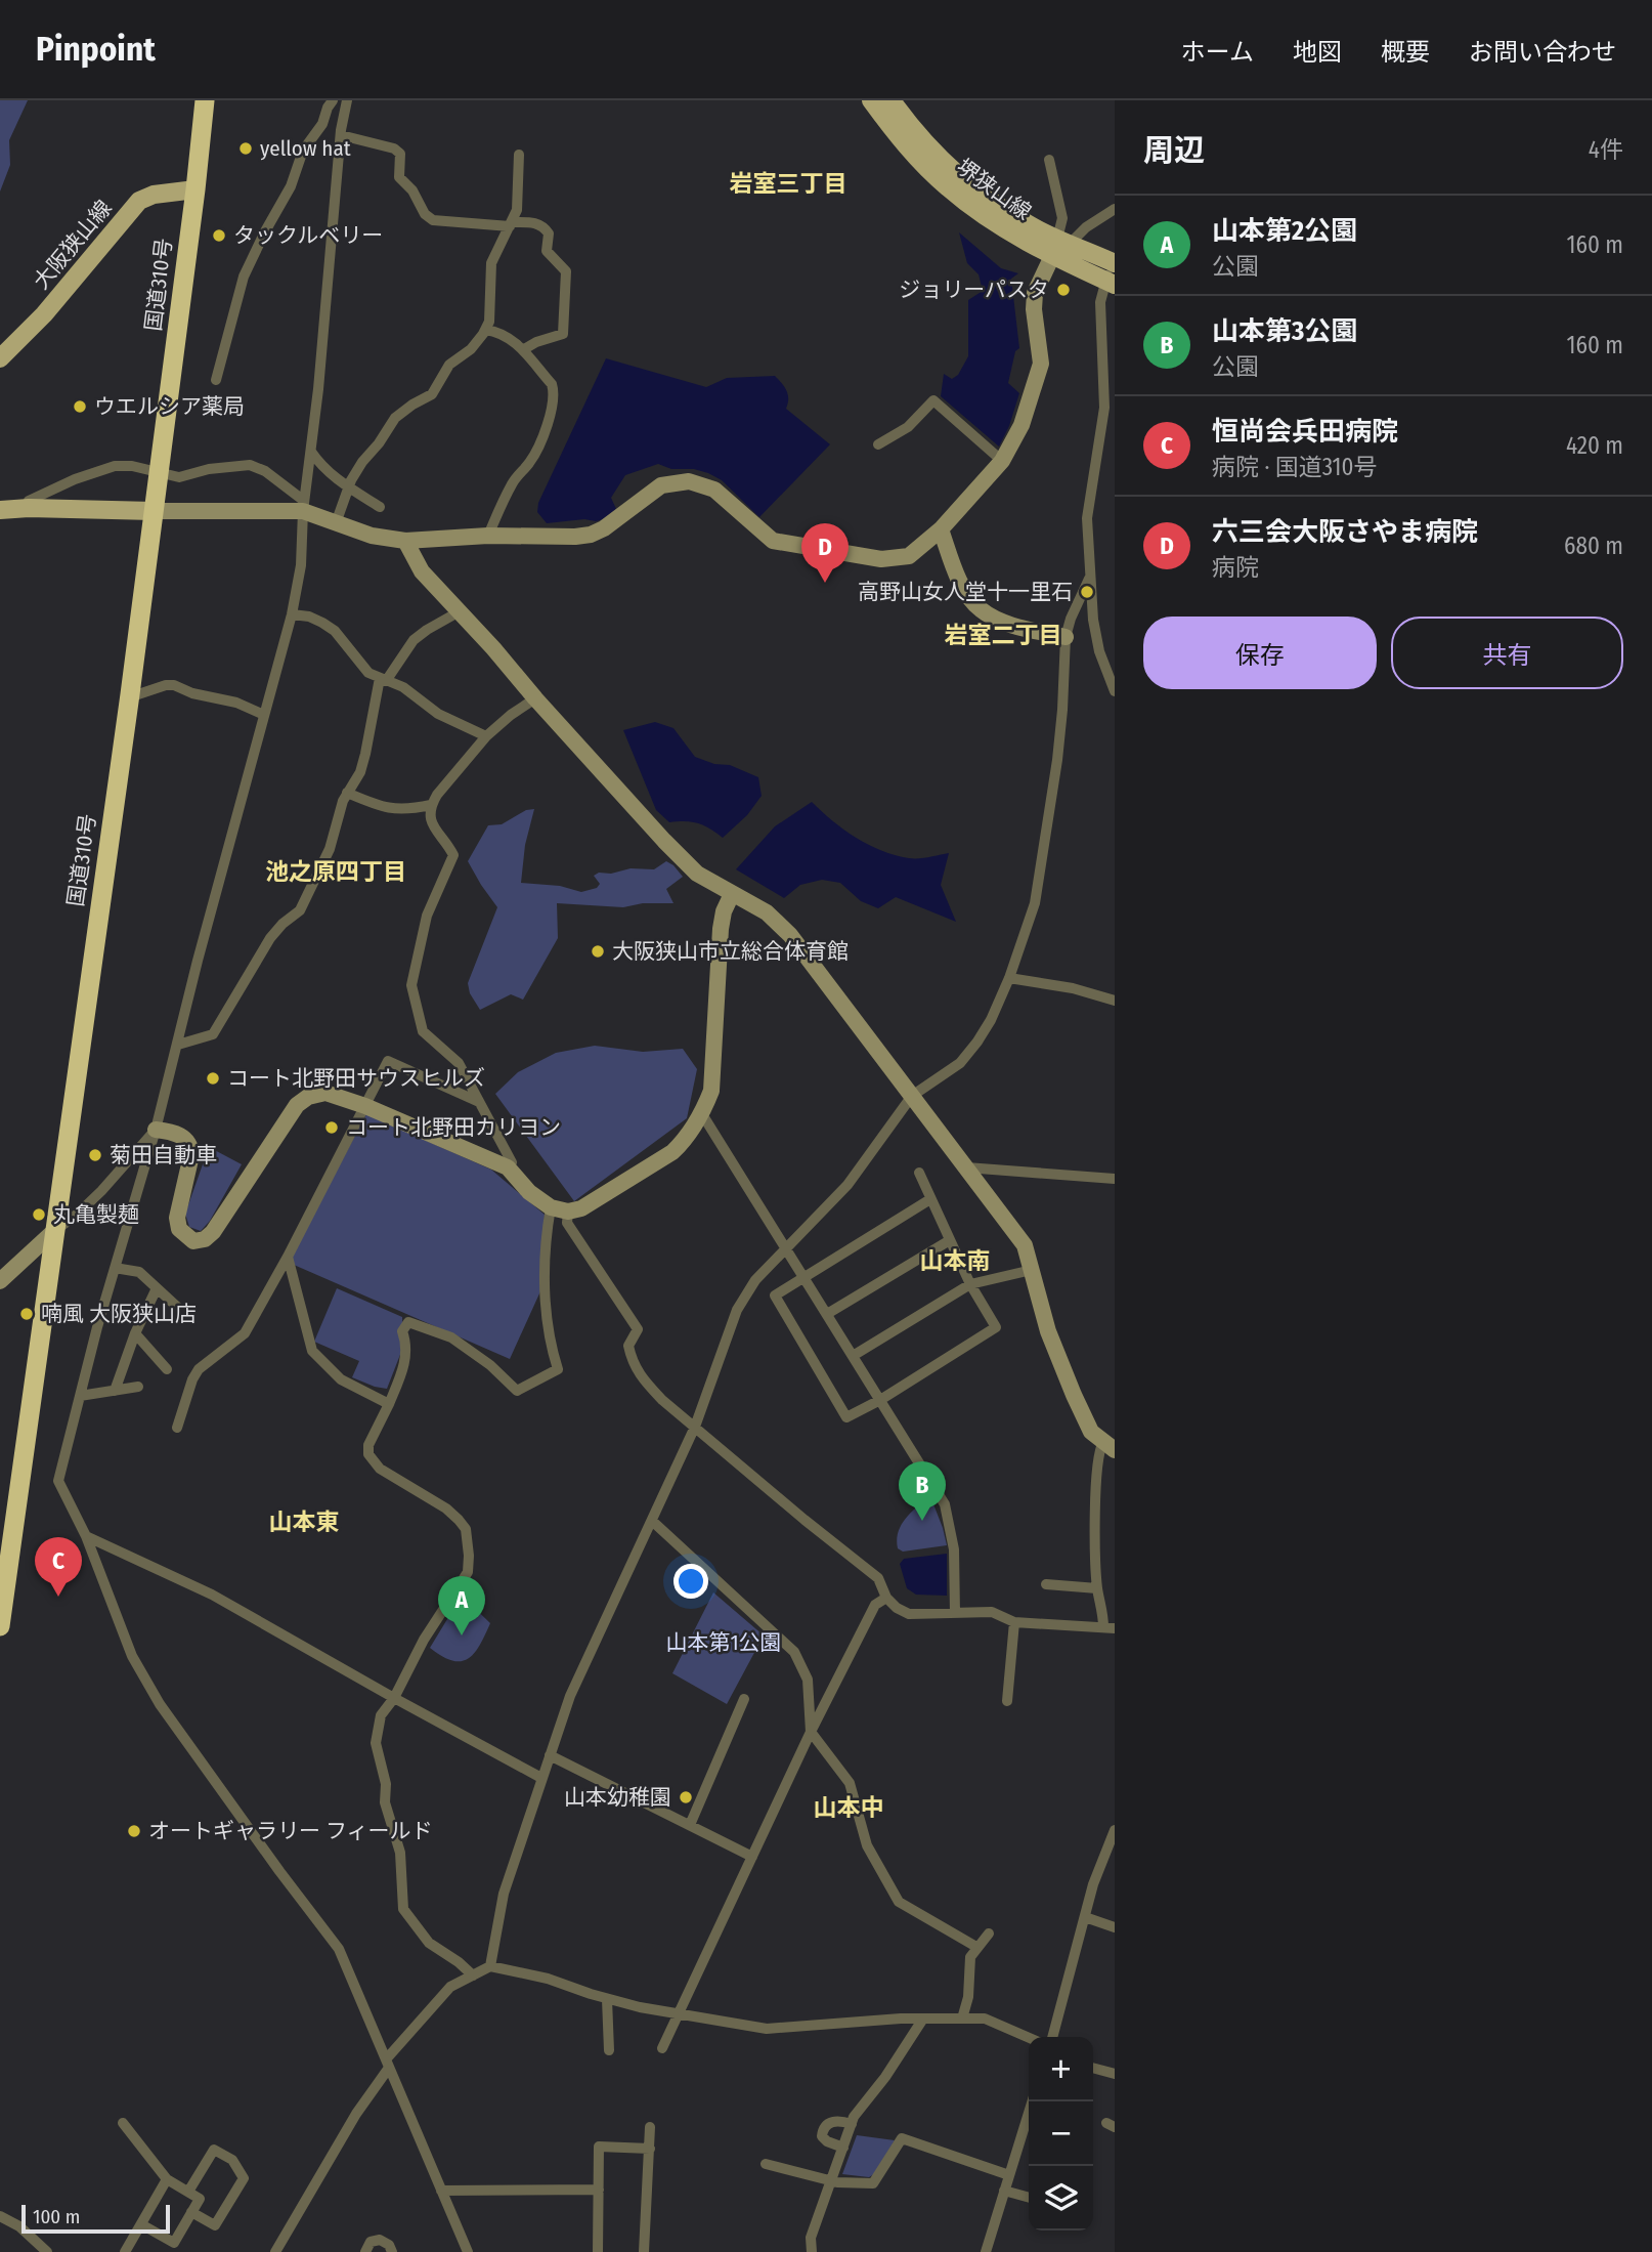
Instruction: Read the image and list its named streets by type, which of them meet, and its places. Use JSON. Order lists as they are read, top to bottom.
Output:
{
  "streets": {
    "highway": ["国道310号"],
    "main road": ["堺狭山線", "大阪狭山線"]
  },
  "crossings": [
    ["大阪狭山線", "国道310号"]
  ],
  "districts": [
    "岩室三丁目",
    "岩室二丁目",
    "池之原四丁目",
    "山本南",
    "山本東",
    "山本中"
  ],
  "parks": ["山本第1公園"],
  "places": [
    "yellow hat",
    "タックルベリー",
    "ジョリーパスタ",
    "ウエルシア薬局",
    "高野山女人堂十一里石",
    "大阪狭山市立総合体育館",
    "コート北野田サウスヒルズ",
    "コート北野田カリヨン",
    "菊田自動車",
    "丸亀製麺",
    "喃風 大阪狭山店",
    "山本幼稚園",
    "オートギャラリー フィールド"
  ],
  "scale_bar": "100 m",
  "page": {
    "header": "Pinpoint",
    "nav": [
      "ホーム",
      "地図",
      "概要",
      "お問い合わせ"
    ],
    "heading": ["周辺", "4件"],
    "list": [
      {
        "mark": "A",
        "name": "山本第2公園",
        "note": "公園",
        "value": "160 m"
      },
      {
        "mark": "B",
        "name": "山本第3公園",
        "note": "公園",
        "value": "160 m"
      },
      {
        "mark": "C",
        "name": "恒尚会兵田病院",
        "note": "病院 · 国道310号",
        "value": "420 m"
      },
      {
        "mark": "D",
        "name": "六三会大阪さやま病院",
        "note": "病院",
        "value": "680 m"
      }
    ],
    "pins": [
      "D",
      "B",
      "C",
      "A"
    ],
    "buttons": ["保存", "共有"],
    "map_buttons": ["+", "−"],
    "scale": "100 m"
  }
}
